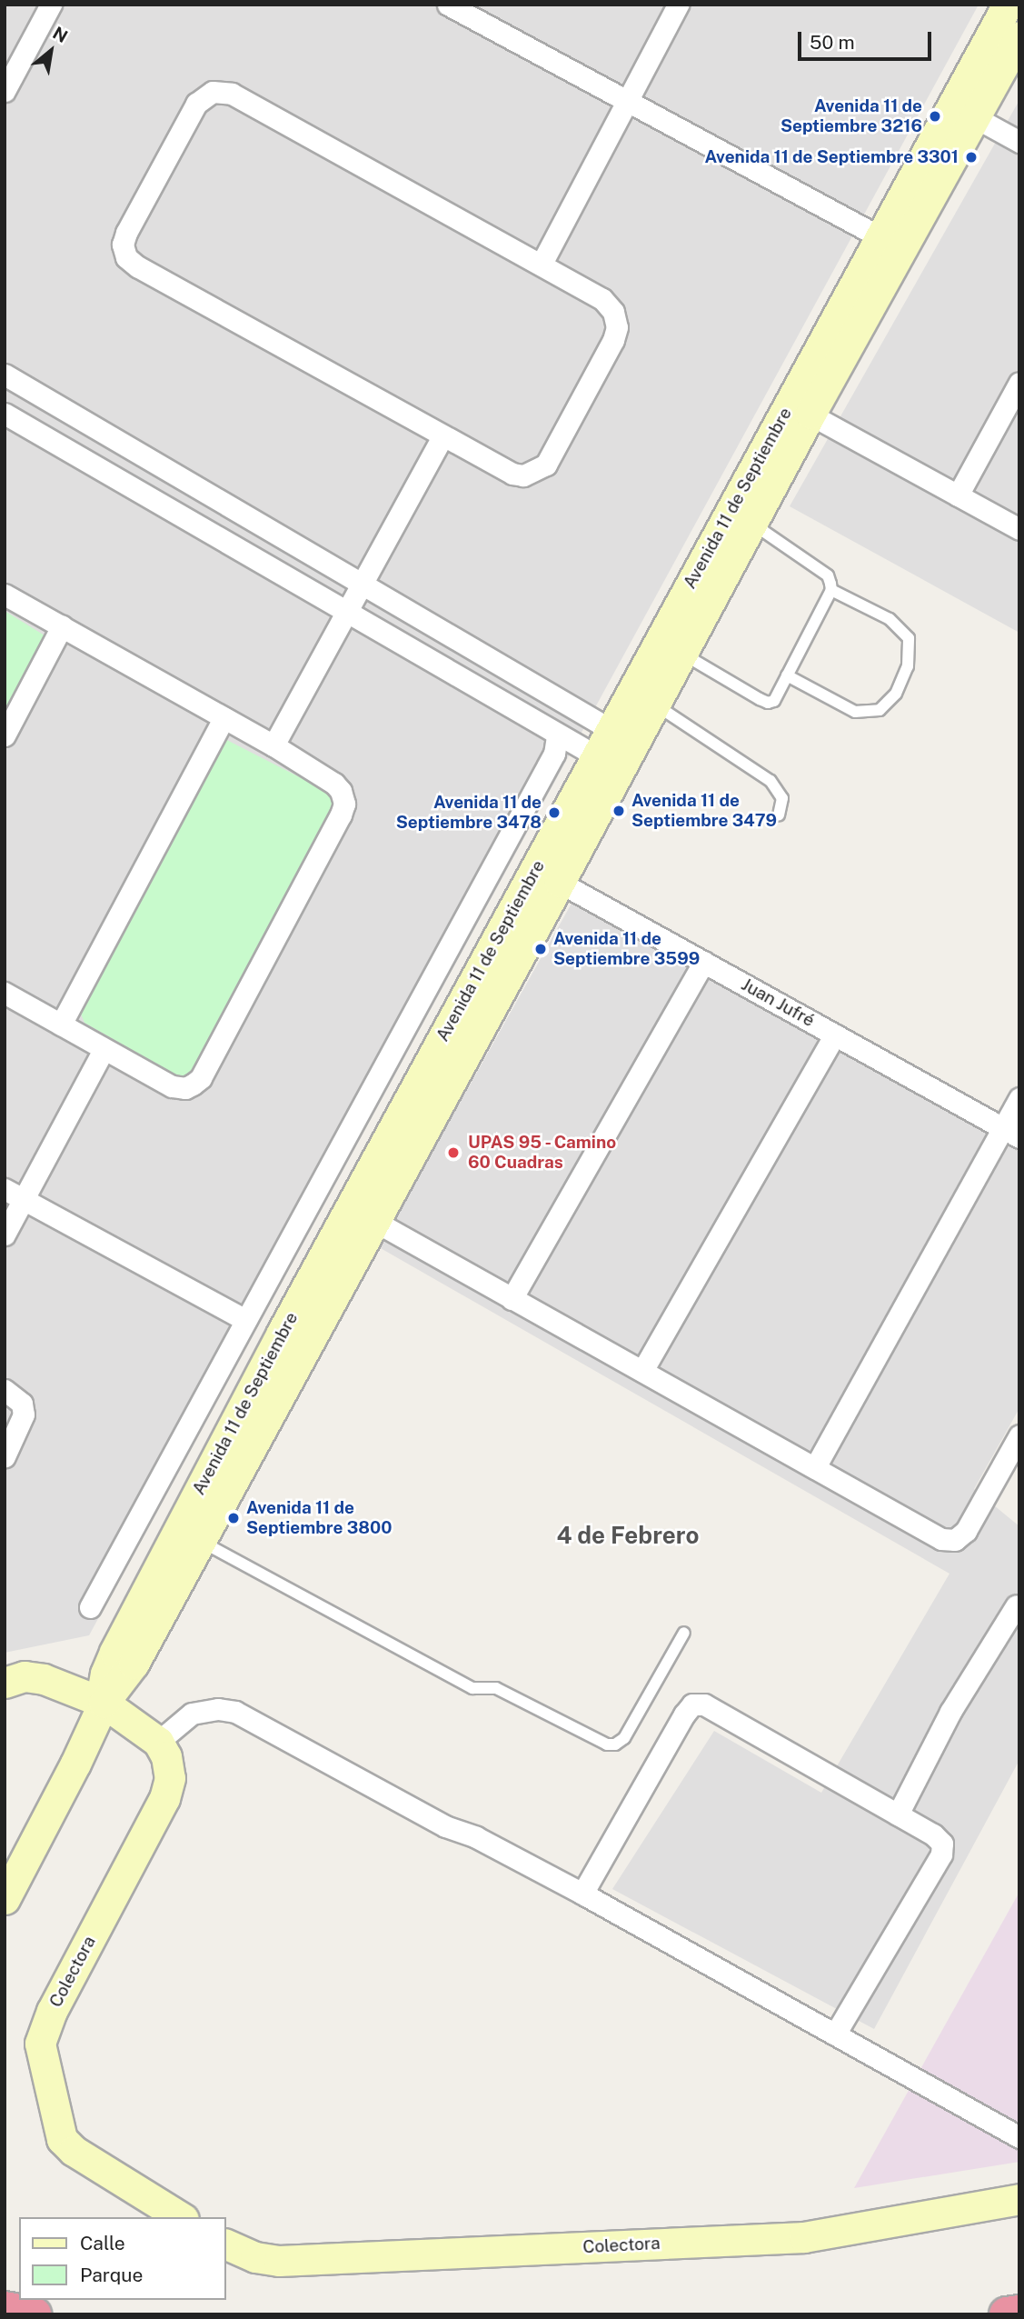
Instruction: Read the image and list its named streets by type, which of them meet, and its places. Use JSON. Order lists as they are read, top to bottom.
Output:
{
  "streets": {
    "main road": ["Avenida 11 de Septiembre", "Colectora"],
    "street": ["Juan Jufré"]
  },
  "crossings": [
    ["Avenida 11 de Septiembre", "Juan Jufré"]
  ],
  "districts": ["4 de Febrero"],
  "places": [
    "Avenida 11 de Septiembre 3216",
    "Avenida 11 de Septiembre 3301",
    "Avenida 11 de Septiembre 3479",
    "Avenida 11 de Septiembre 3478",
    "Avenida 11 de Septiembre 3599",
    "UPAS 95 - Camino 60 Cuadras",
    "Avenida 11 de Septiembre 3800"
  ],
  "legend": ["Calle", "Parque"],
  "scale_bar": "50 m",
  "north": "top right"
}
